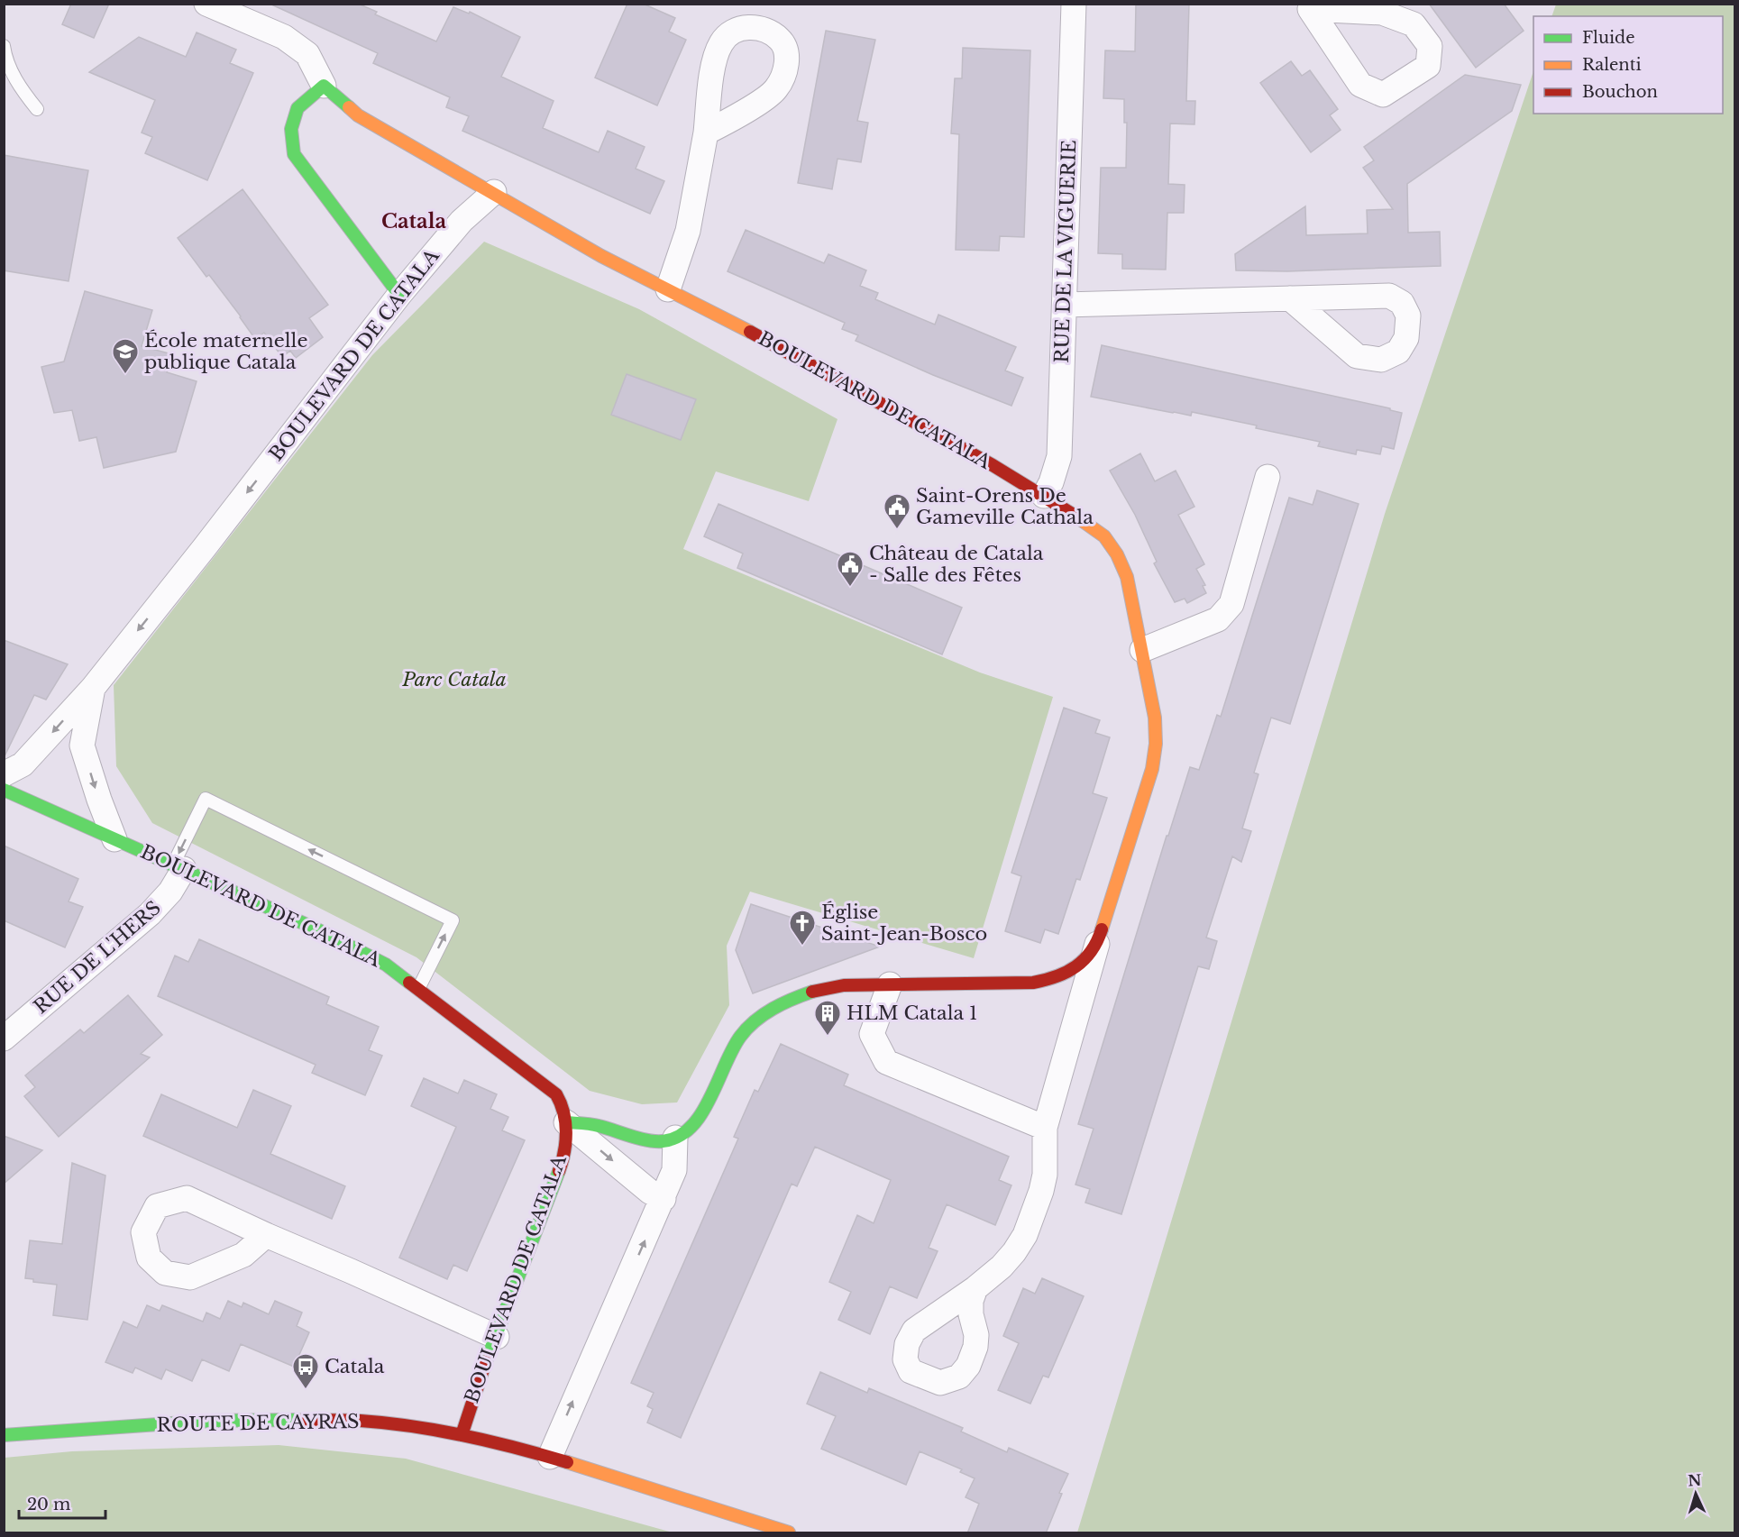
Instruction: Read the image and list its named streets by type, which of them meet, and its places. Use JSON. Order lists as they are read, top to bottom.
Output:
{
  "streets": {
    "street": [
      "RUE DE LA VIGUERIE",
      "BOULEVARD DE CATALA",
      "RUE DE L'HERS",
      "ROUTE DE CAYRAS"
    ]
  },
  "crossings": [
    ["RUE DE LA VIGUERIE", "BOULEVARD DE CATALA"],
    ["BOULEVARD DE CATALA", "RUE DE L'HERS"],
    ["BOULEVARD DE CATALA", "ROUTE DE CAYRAS"]
  ],
  "districts": ["Catala"],
  "parks": ["Parc Catala"],
  "places": {
    "school or university": ["École maternelle publique Catala"],
    "public building": ["Saint-Orens De Gameville Cathala", "Château de Catala - Salle des Fêtes"],
    "church": ["Église Saint-Jean-Bosco"],
    "building": ["HLM Catala 1"],
    "bus stop": ["Catala"]
  },
  "legend": ["Fluide", "Ralenti", "Bouchon"],
  "scale_bar": "20 m",
  "north": "top"
}
